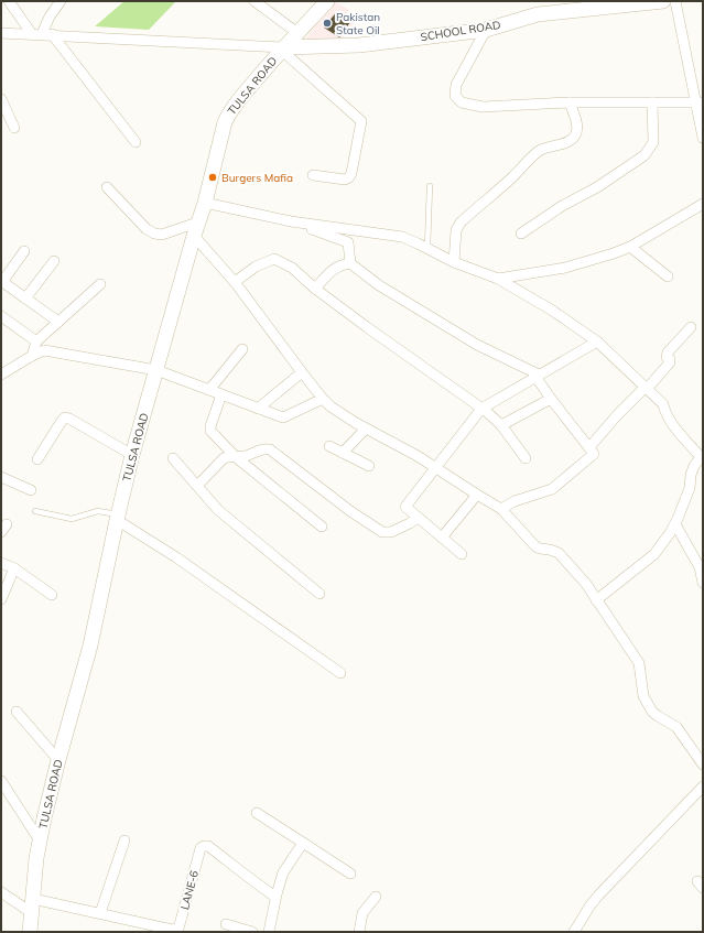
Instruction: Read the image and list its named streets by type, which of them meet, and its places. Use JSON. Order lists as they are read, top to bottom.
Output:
{
  "streets": {
    "main road": ["SCHOOL ROAD", "TULSA ROAD"],
    "street": ["LANE-6"]
  },
  "crossings": [
    ["SCHOOL ROAD", "TULSA ROAD"],
    ["TULSA ROAD", "LANE-6"]
  ],
  "places": ["Pakistan State Oil", "Burgers Mafia"]
}
